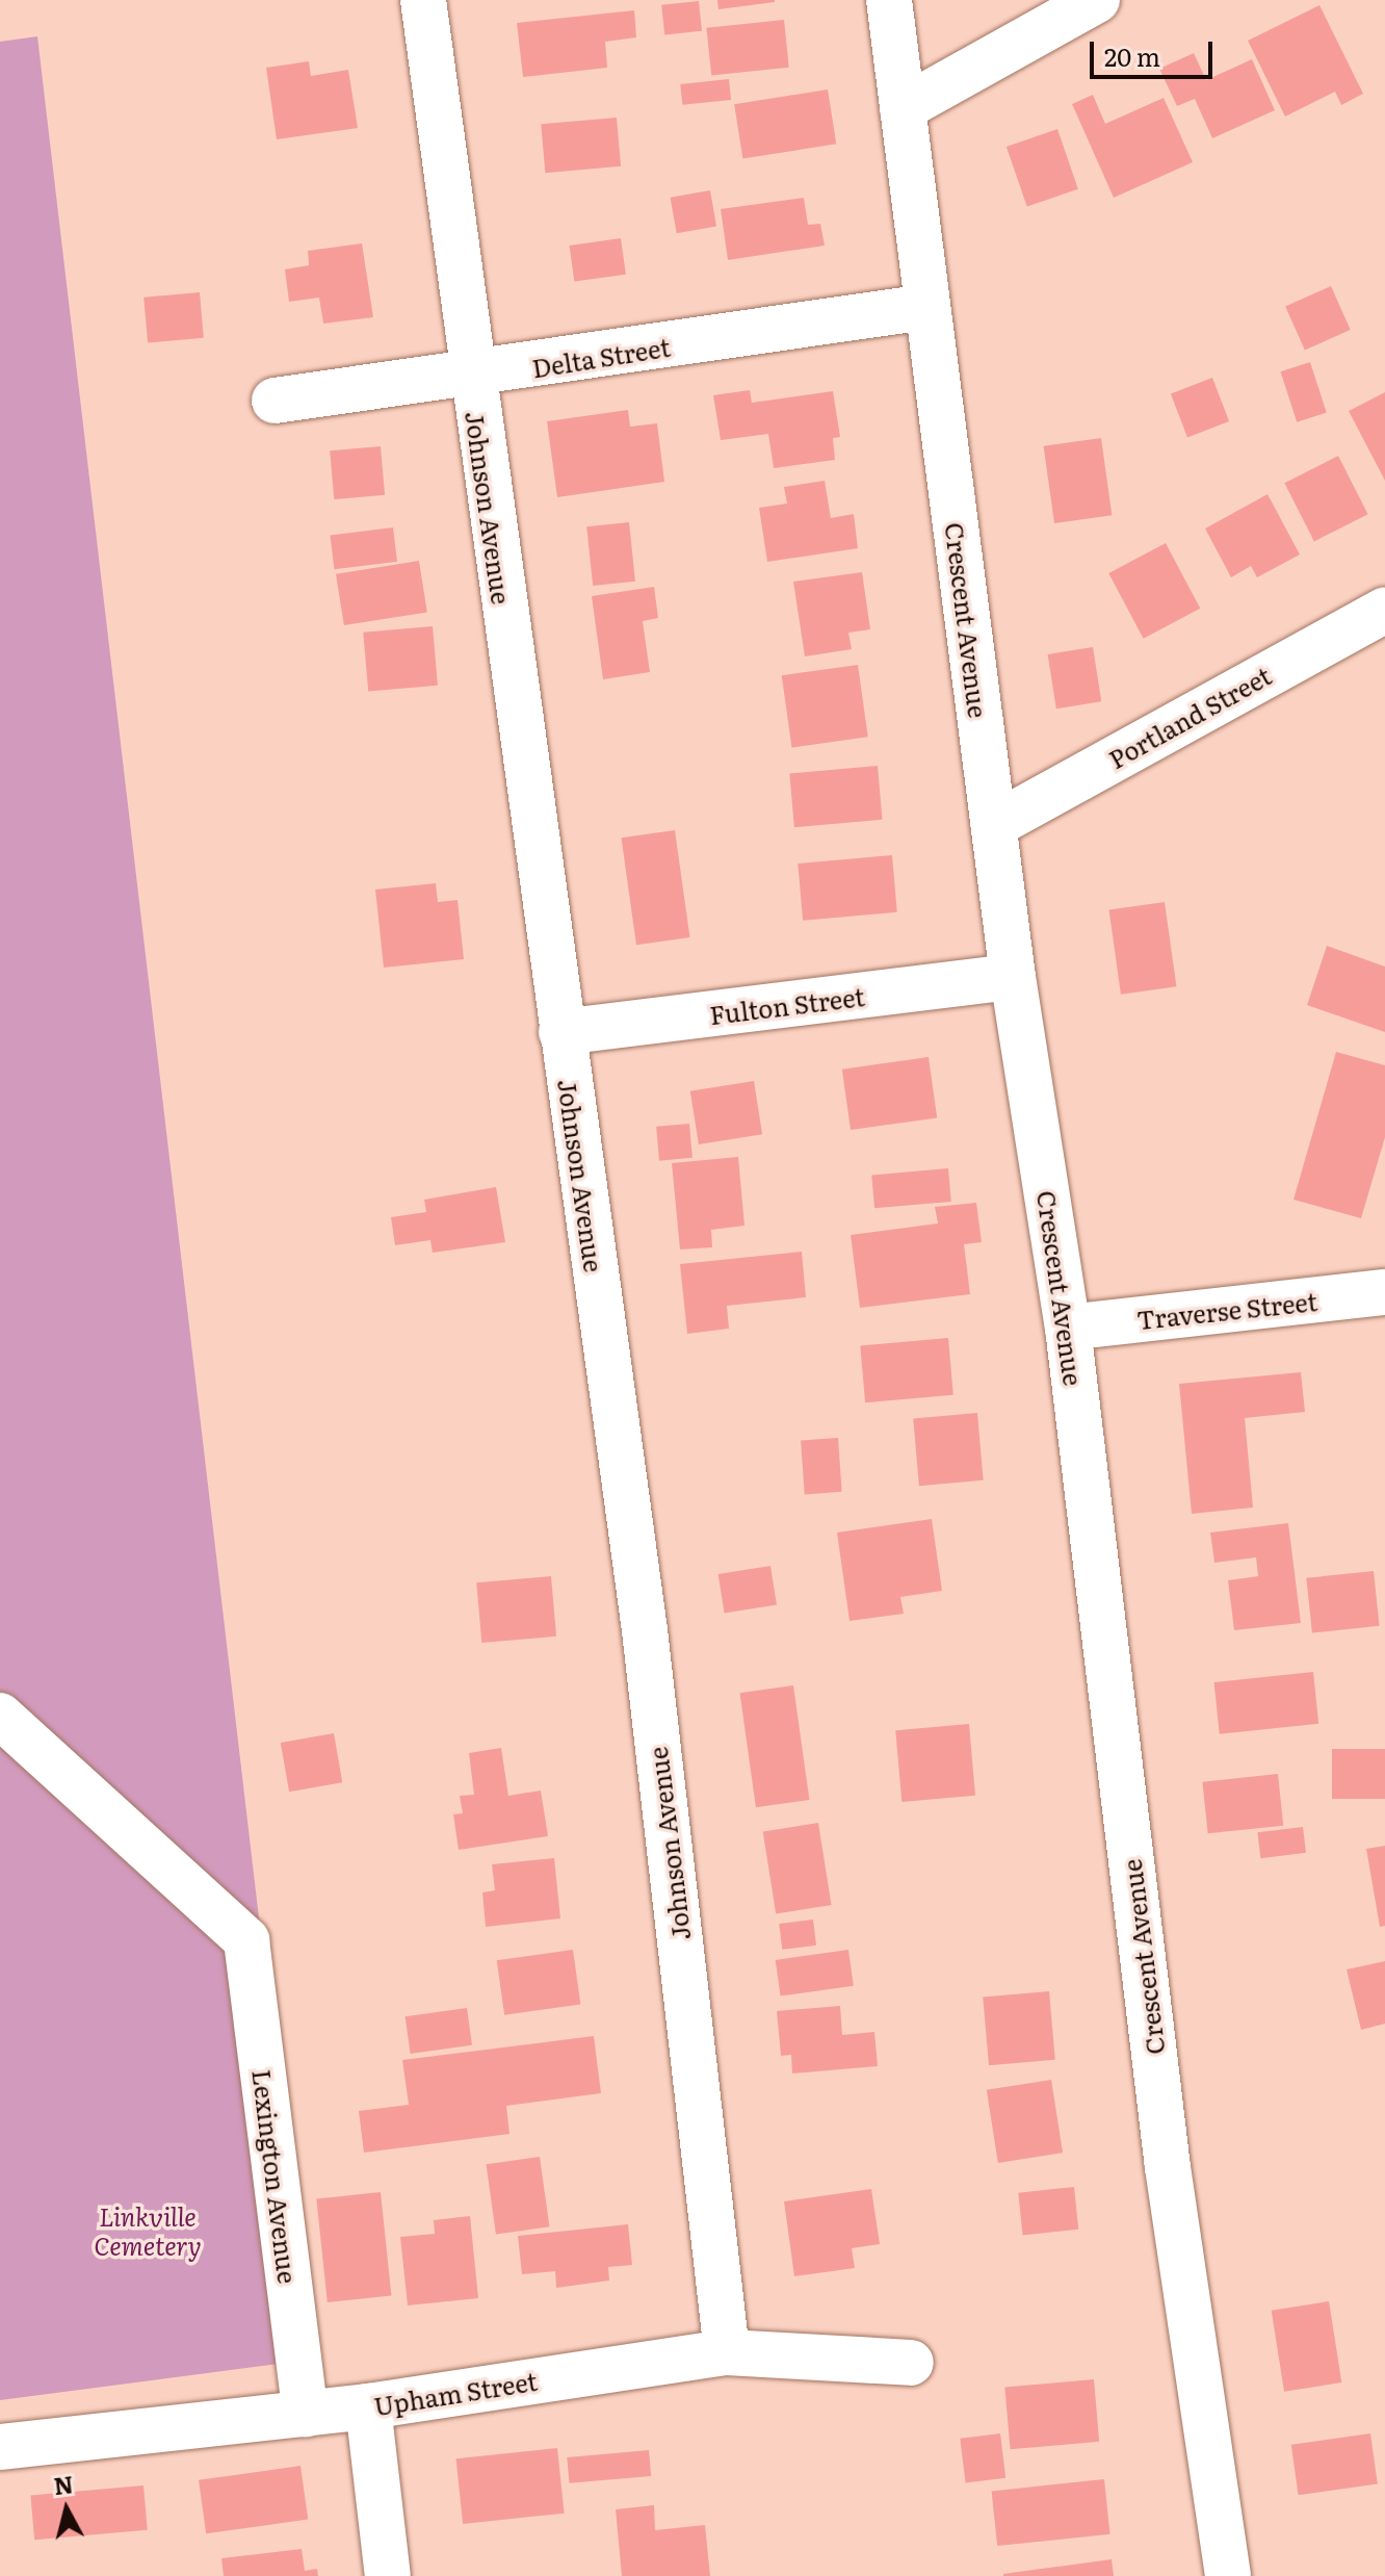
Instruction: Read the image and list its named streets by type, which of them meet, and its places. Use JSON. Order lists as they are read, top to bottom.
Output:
{
  "streets": {
    "street": [
      "Delta Street",
      "Johnson Avenue",
      "Crescent Avenue",
      "Portland Street",
      "Fulton Street",
      "Traverse Street",
      "Lexington Avenue",
      "Upham Street"
    ]
  },
  "crossings": [
    ["Delta Street", "Johnson Avenue"],
    ["Delta Street", "Crescent Avenue"],
    ["Johnson Avenue", "Fulton Street"],
    ["Johnson Avenue", "Upham Street"],
    ["Crescent Avenue", "Portland Street"],
    ["Crescent Avenue", "Fulton Street"],
    ["Crescent Avenue", "Traverse Street"],
    ["Lexington Avenue", "Upham Street"]
  ],
  "parks": ["Linkville Cemetery"],
  "scale_bar": "20 m",
  "north": "top"
}
